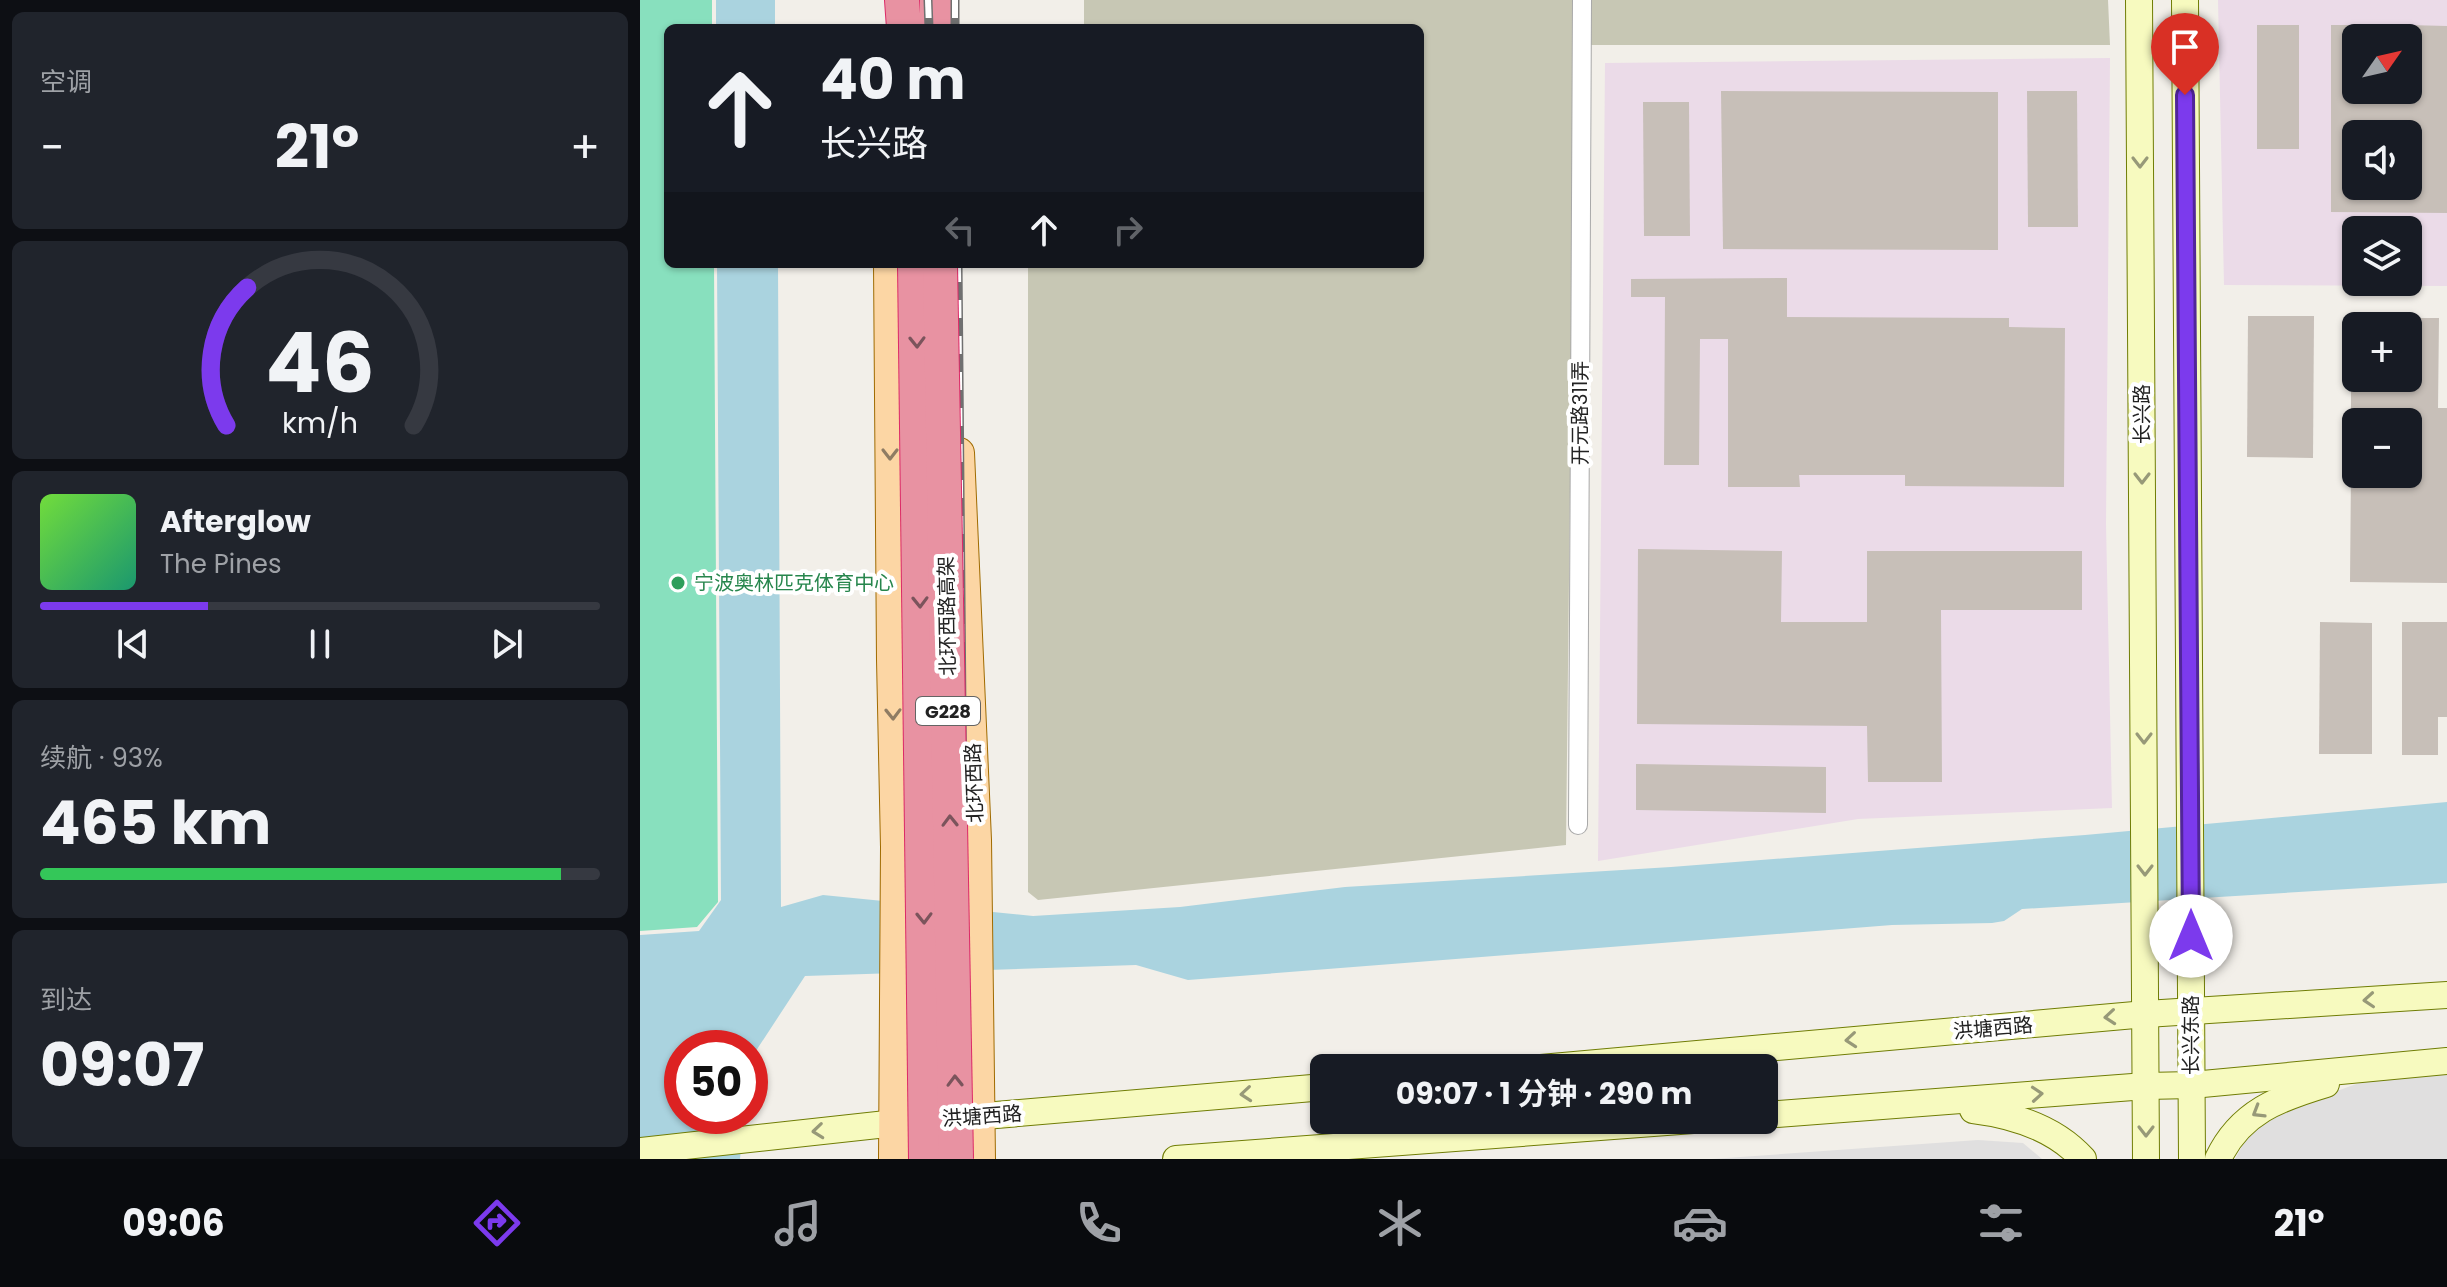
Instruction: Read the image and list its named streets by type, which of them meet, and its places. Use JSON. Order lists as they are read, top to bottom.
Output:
{
  "streets": {
    "highway": ["北环西路高架", "G228"],
    "main road": [
      "长兴路",
      "北环西路",
      "洪塘西路",
      "长兴东路"
    ],
    "street": ["开元路311弄"]
  },
  "crossings": [
    ["长兴路", "洪塘西路"],
    ["北环西路", "洪塘西路"],
    ["洪塘西路", "长兴东路"]
  ],
  "one_way": ["长兴路"],
  "places": ["宁波奥林匹克体育中心"],
  "north": "top right",
  "page": {
    "tile": [
      "空调",
      ["续航 · 93%", "465 km"],
      ["到达", "09:07"]
    ],
    "map_buttons": ["+", "−"],
    "turn": ["40 m", "长兴路"],
    "heat": ["−", "21°", "+"],
    "song": ["Afterglow", "The Pines"],
    "limit": "50",
    "trip": "09:07 · 1 分钟 · 290 m",
    "tabs": ["09:06", "21°"],
    "gauge": ["46", "km/h"]
  }
}
